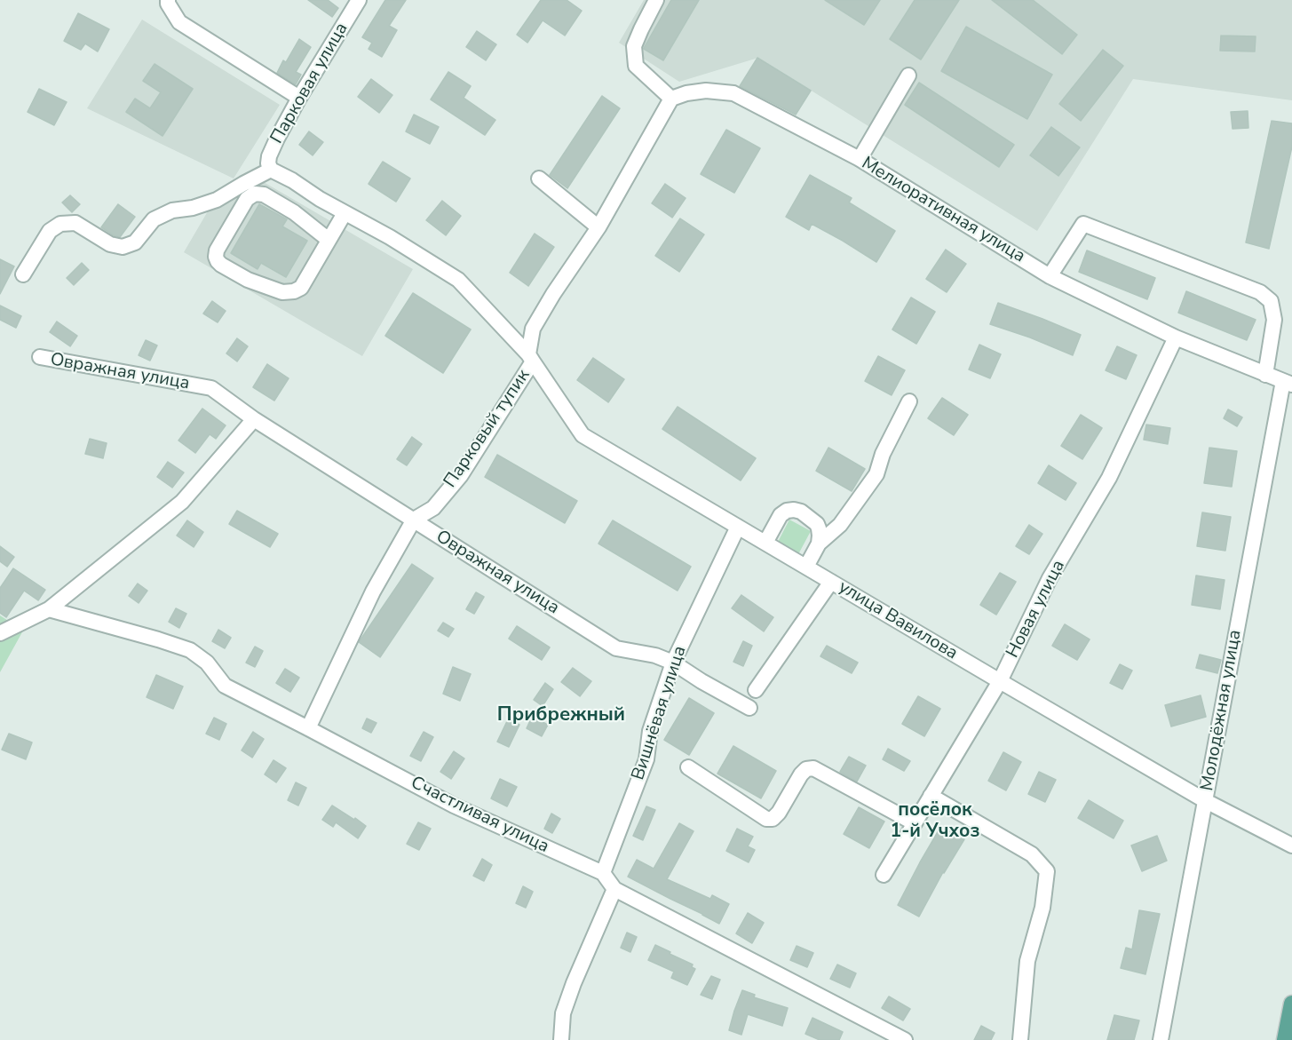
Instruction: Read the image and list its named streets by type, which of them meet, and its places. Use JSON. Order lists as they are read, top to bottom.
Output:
{
  "streets": {
    "street": [
      "Парковая улица",
      "Мелиоративная улица",
      "Овражная улица",
      "Парковый тупик",
      "Новая улица",
      "улица Вавилова",
      "Молодёжная улица",
      "Вишнёвая улица",
      "Счастливая улица"
    ]
  },
  "crossings": [
    ["Парковая улица", "улица Вавилова"],
    ["Мелиоративная улица", "Парковый тупик"],
    ["Мелиоративная улица", "Новая улица"],
    ["Мелиоративная улица", "Молодёжная улица"],
    ["Овражная улица", "Парковый тупик"],
    ["Овражная улица", "Вишнёвая улица"],
    ["Парковый тупик", "улица Вавилова"],
    ["Парковый тупик", "Счастливая улица"],
    ["Новая улица", "улица Вавилова"],
    ["улица Вавилова", "Молодёжная улица"],
    ["улица Вавилова", "Вишнёвая улица"],
    ["Вишнёвая улица", "Счастливая улица"]
  ],
  "districts": ["Прибрежный", "посёлок 1-й Учхоз"]
}
